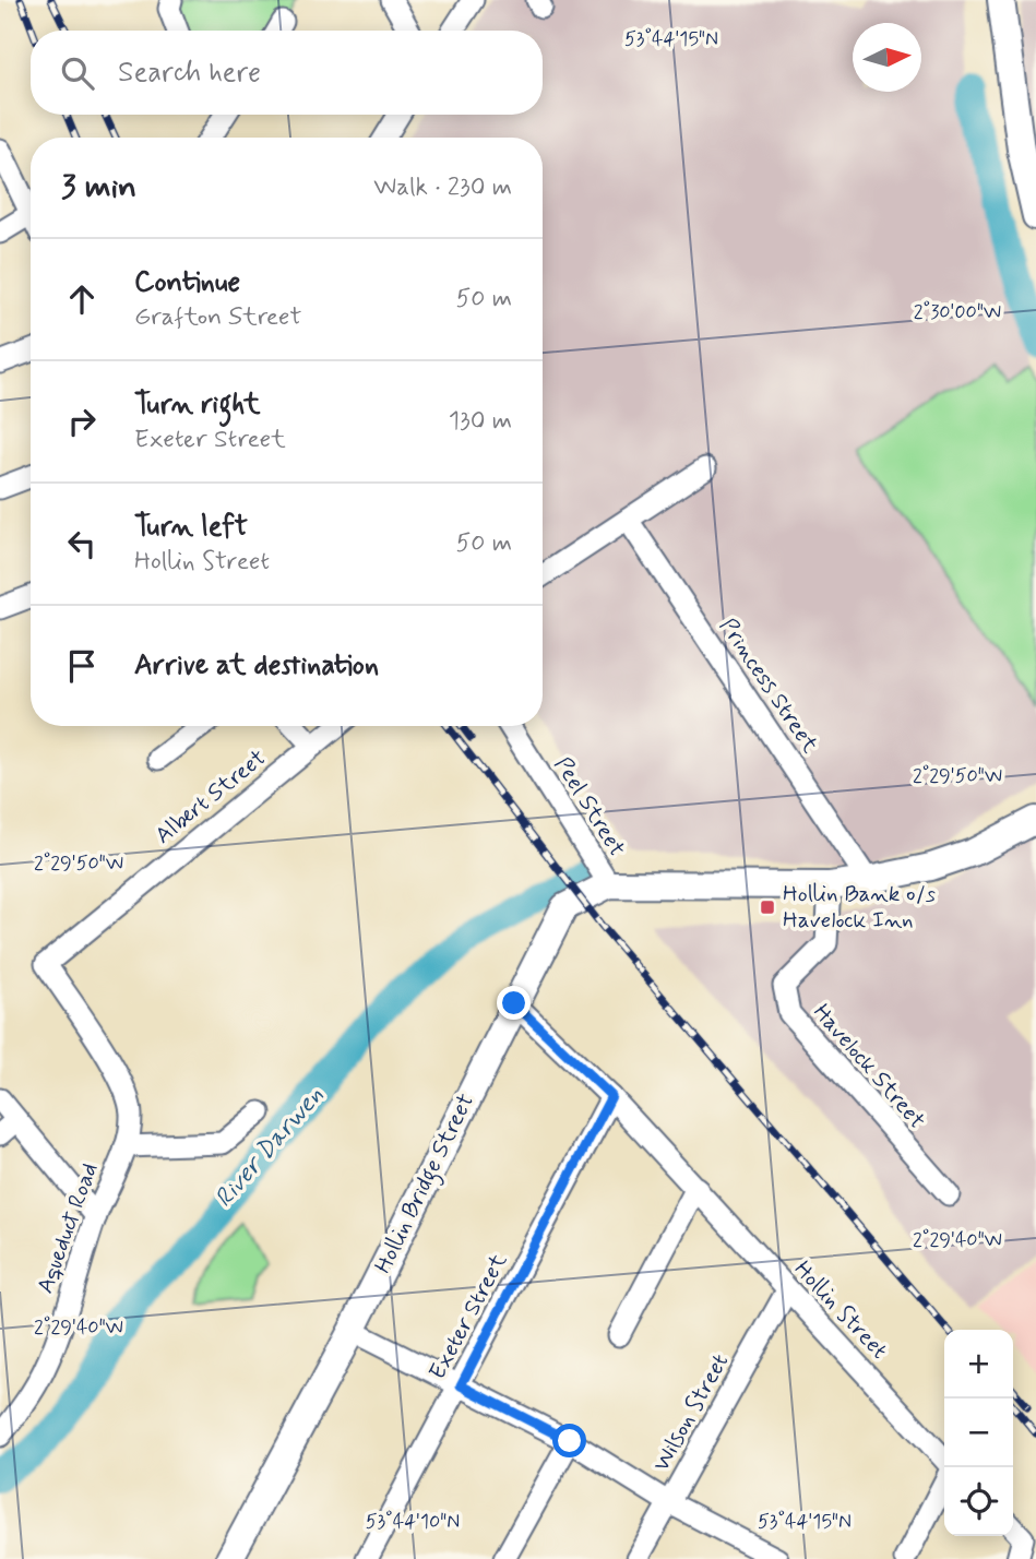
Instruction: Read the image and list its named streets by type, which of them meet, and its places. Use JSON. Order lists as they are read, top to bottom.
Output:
{
  "streets": {
    "main road": ["Hollin Bridge Street"],
    "street": [
      "Princess Street",
      "Albert Street",
      "Peel Street",
      "Havelock Street",
      "Aqueduct Road",
      "Hollin Street",
      "Exeter Street",
      "Wilson Street"
    ]
  },
  "crossings": [
    ["Princess Street", "Hollin Bridge Street"],
    ["Albert Street", "Aqueduct Road"],
    ["Peel Street", "Hollin Bridge Street"],
    ["Havelock Street", "Hollin Bridge Street"],
    ["Hollin Bridge Street", "Hollin Street"],
    ["Hollin Street", "Exeter Street"],
    ["Hollin Street", "Wilson Street"]
  ],
  "water": ["River Darwen"],
  "places": {
    "transit": ["Hollin Bank o/s Havelock Inn"]
  },
  "north": "right",
  "page": {
    "search": "Search here",
    "heading": ["3 min", "Walk · 230 m"],
    "list": [
      ["Continue", "Grafton Street", "50 m"],
      ["Turn right", "Exeter Street", "130 m"],
      ["Turn left", "Hollin Street", "50 m"],
      "Arrive at destination"
    ],
    "map_buttons": ["+", "−"]
  },
  "coordinates": [
    "53°44'15\"N",
    "2°30'00\"W",
    "2°29'50\"W",
    "2°29'40\"W",
    "53°44'10\"N"
  ]
}
